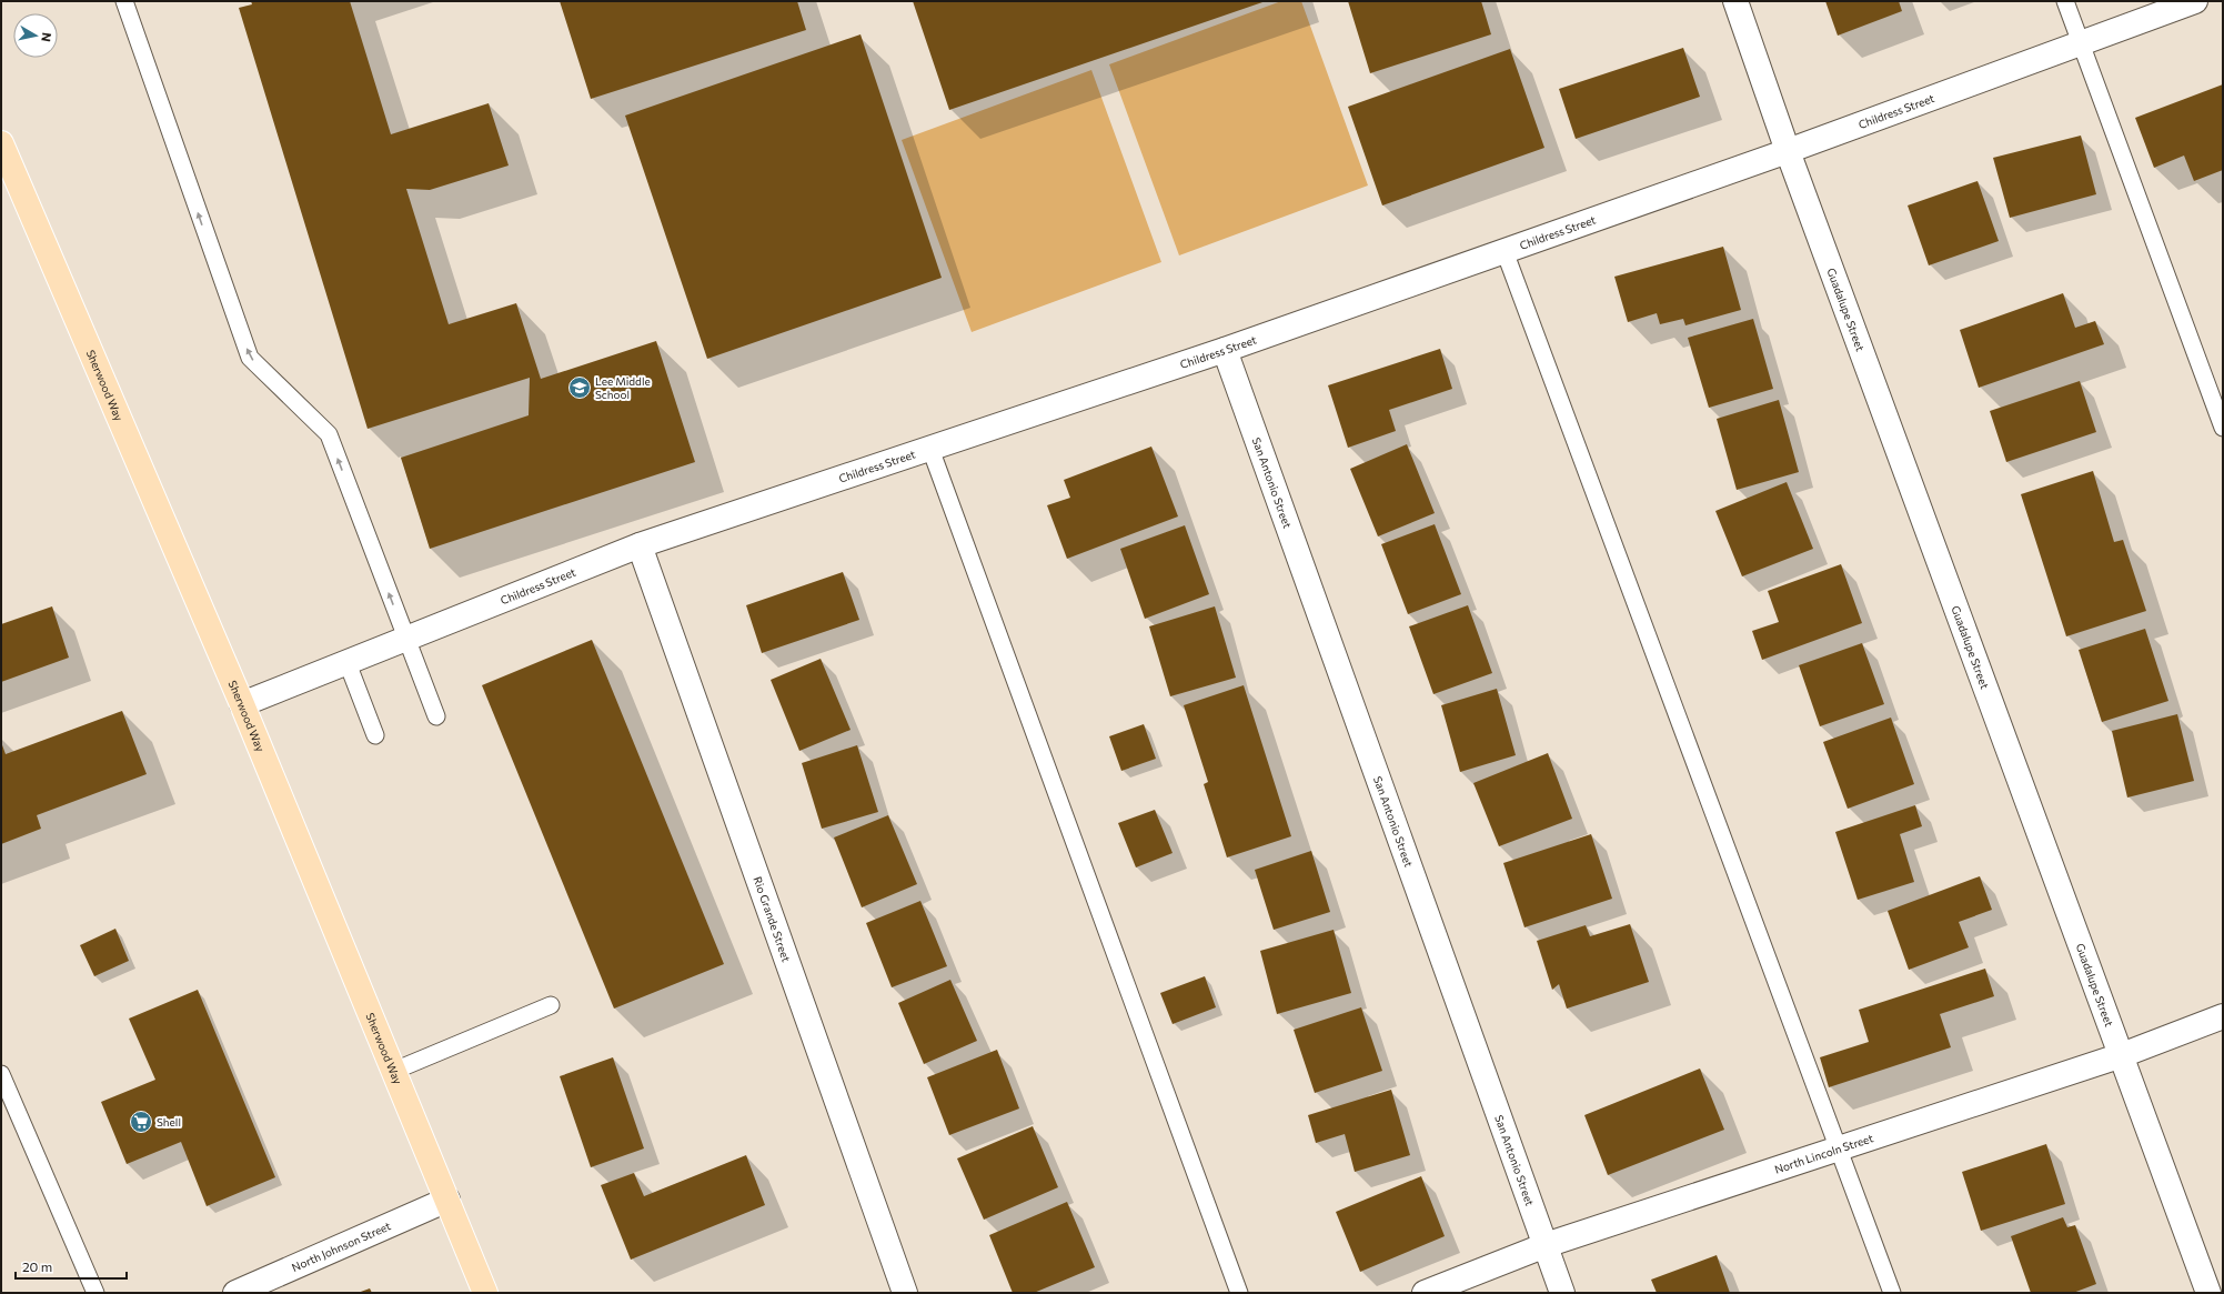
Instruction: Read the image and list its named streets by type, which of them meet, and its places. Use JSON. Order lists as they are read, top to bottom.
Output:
{
  "streets": {
    "main road": ["Sherwood Way"],
    "street": [
      "Childress Street",
      "Guadalupe Street",
      "San Antonio Street",
      "Rio Grande Street",
      "North Lincoln Street",
      "North Johnson Street"
    ]
  },
  "crossings": [
    ["Childress Street", "Guadalupe Street"],
    ["Childress Street", "Sherwood Way"],
    ["Childress Street", "San Antonio Street"],
    ["Childress Street", "Rio Grande Street"],
    ["Guadalupe Street", "North Lincoln Street"],
    ["Sherwood Way", "North Johnson Street"],
    ["San Antonio Street", "North Lincoln Street"]
  ],
  "places": {
    "school or university": ["Lee Middle School"],
    "supermarket": ["Shell"]
  },
  "scale_bar": "20 m",
  "north": "right"
}
